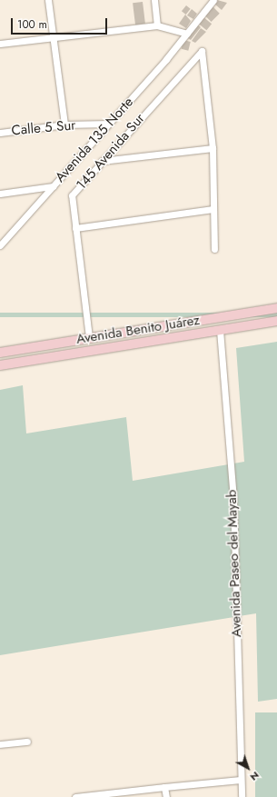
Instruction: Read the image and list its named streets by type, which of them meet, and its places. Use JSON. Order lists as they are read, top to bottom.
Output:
{
  "streets": {
    "main road": ["Avenida Benito Juárez"],
    "street": [
      "Calle 5 Sur",
      "Avenida 135 Norte",
      "145 Avenida Sur",
      "Avenida Paseo del Mayab"
    ]
  },
  "crossings": [
    ["Calle 5 Sur", "Avenida 135 Norte"],
    ["145 Avenida Sur", "Avenida Benito Juárez"],
    ["Avenida Benito Juárez", "Avenida Paseo del Mayab"]
  ],
  "scale_bar": "100 m",
  "north": "bottom right"
}
